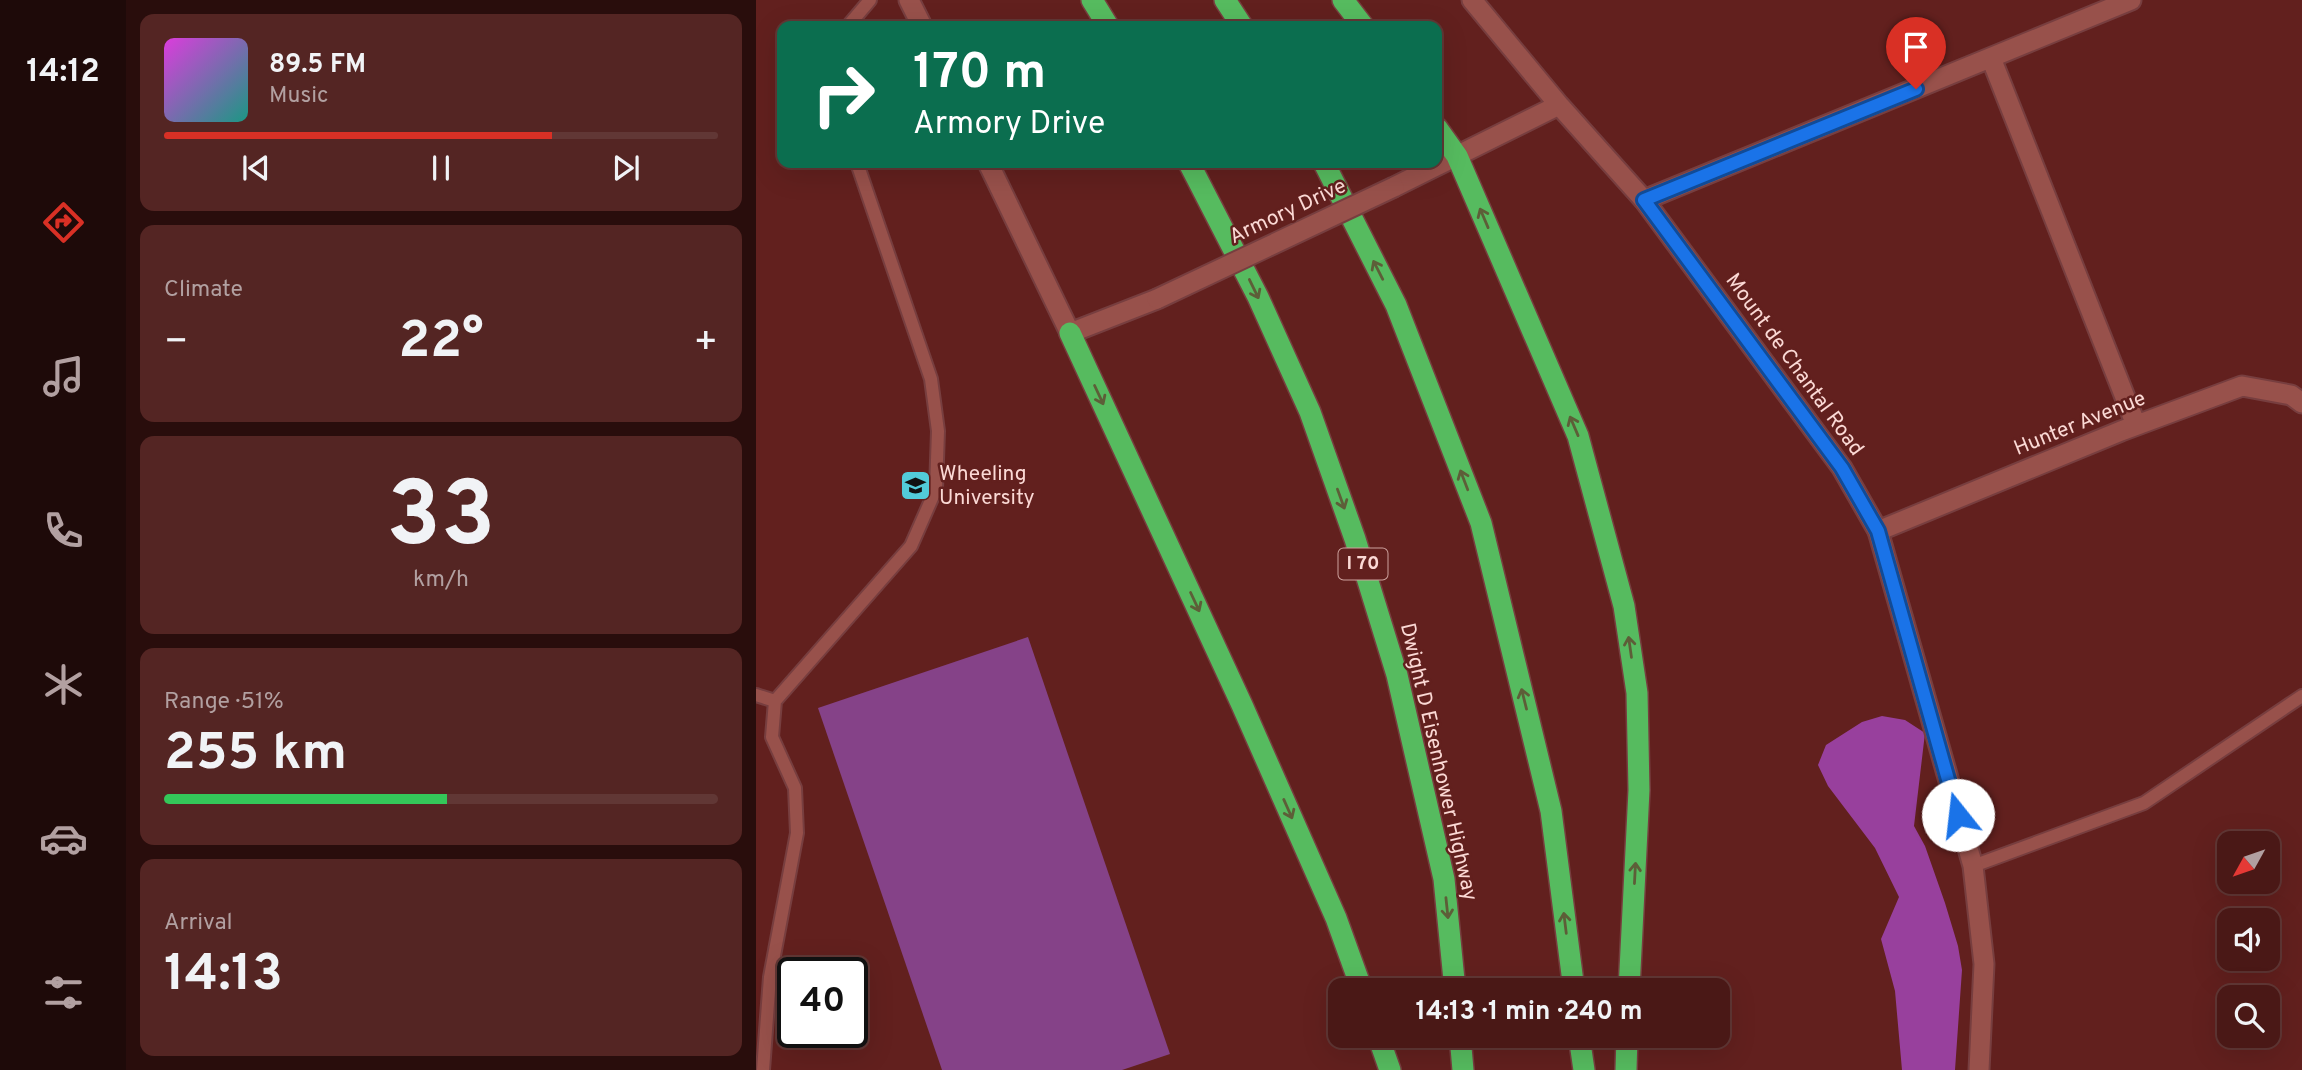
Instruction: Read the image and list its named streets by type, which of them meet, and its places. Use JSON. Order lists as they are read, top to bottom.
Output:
{
  "streets": {
    "highway": ["I 70", "Dwight D Eisenhower Highway"],
    "street": ["Armory Drive", "Mount de Chantal Road", "Hunter Avenue"]
  },
  "crossings": [
    ["Armory Drive", "Mount de Chantal Road"],
    ["Mount de Chantal Road", "Hunter Avenue"]
  ],
  "places": {
    "school or university": ["Wheeling University"]
  },
  "north": "bottom left",
  "page": {
    "tabs": "14:12",
    "turn": ["170 m", "Armory Drive"],
    "song": ["89.5 FM", "Music"],
    "tile": [
      "Climate",
      ["33", "km/h"],
      ["Range · 51%", "255 km"],
      ["Arrival", "14:13"]
    ],
    "heat": ["−", "22°", "+"],
    "limit": "40",
    "trip": "14:13 · 1 min · 240 m"
  }
}
